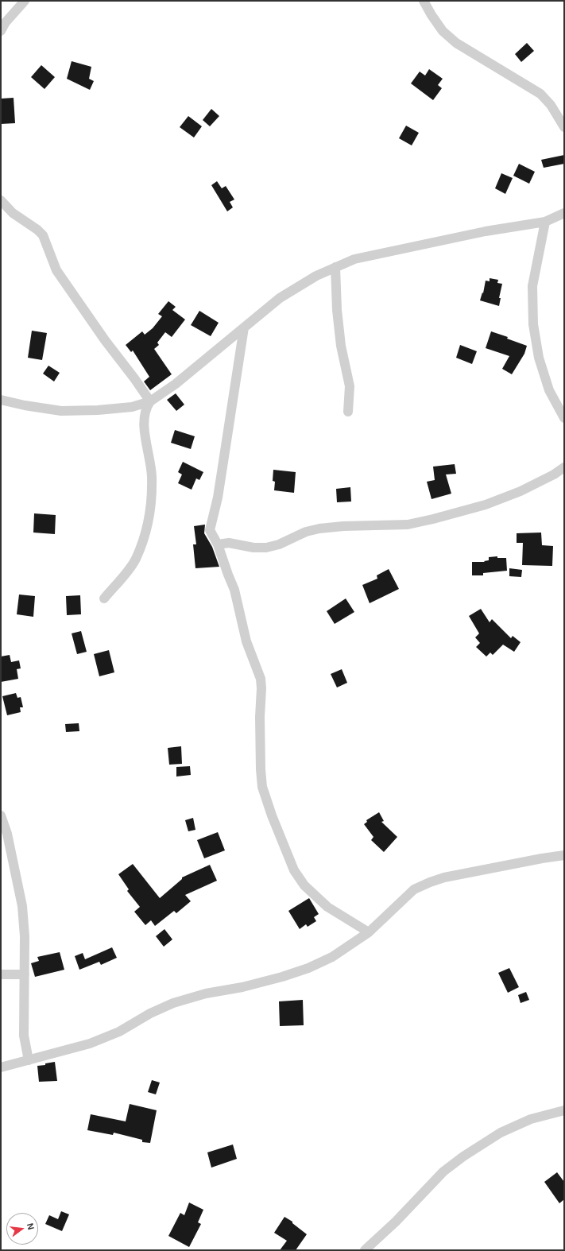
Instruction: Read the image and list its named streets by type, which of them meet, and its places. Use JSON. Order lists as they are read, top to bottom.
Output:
{
  "north": "right"
}
